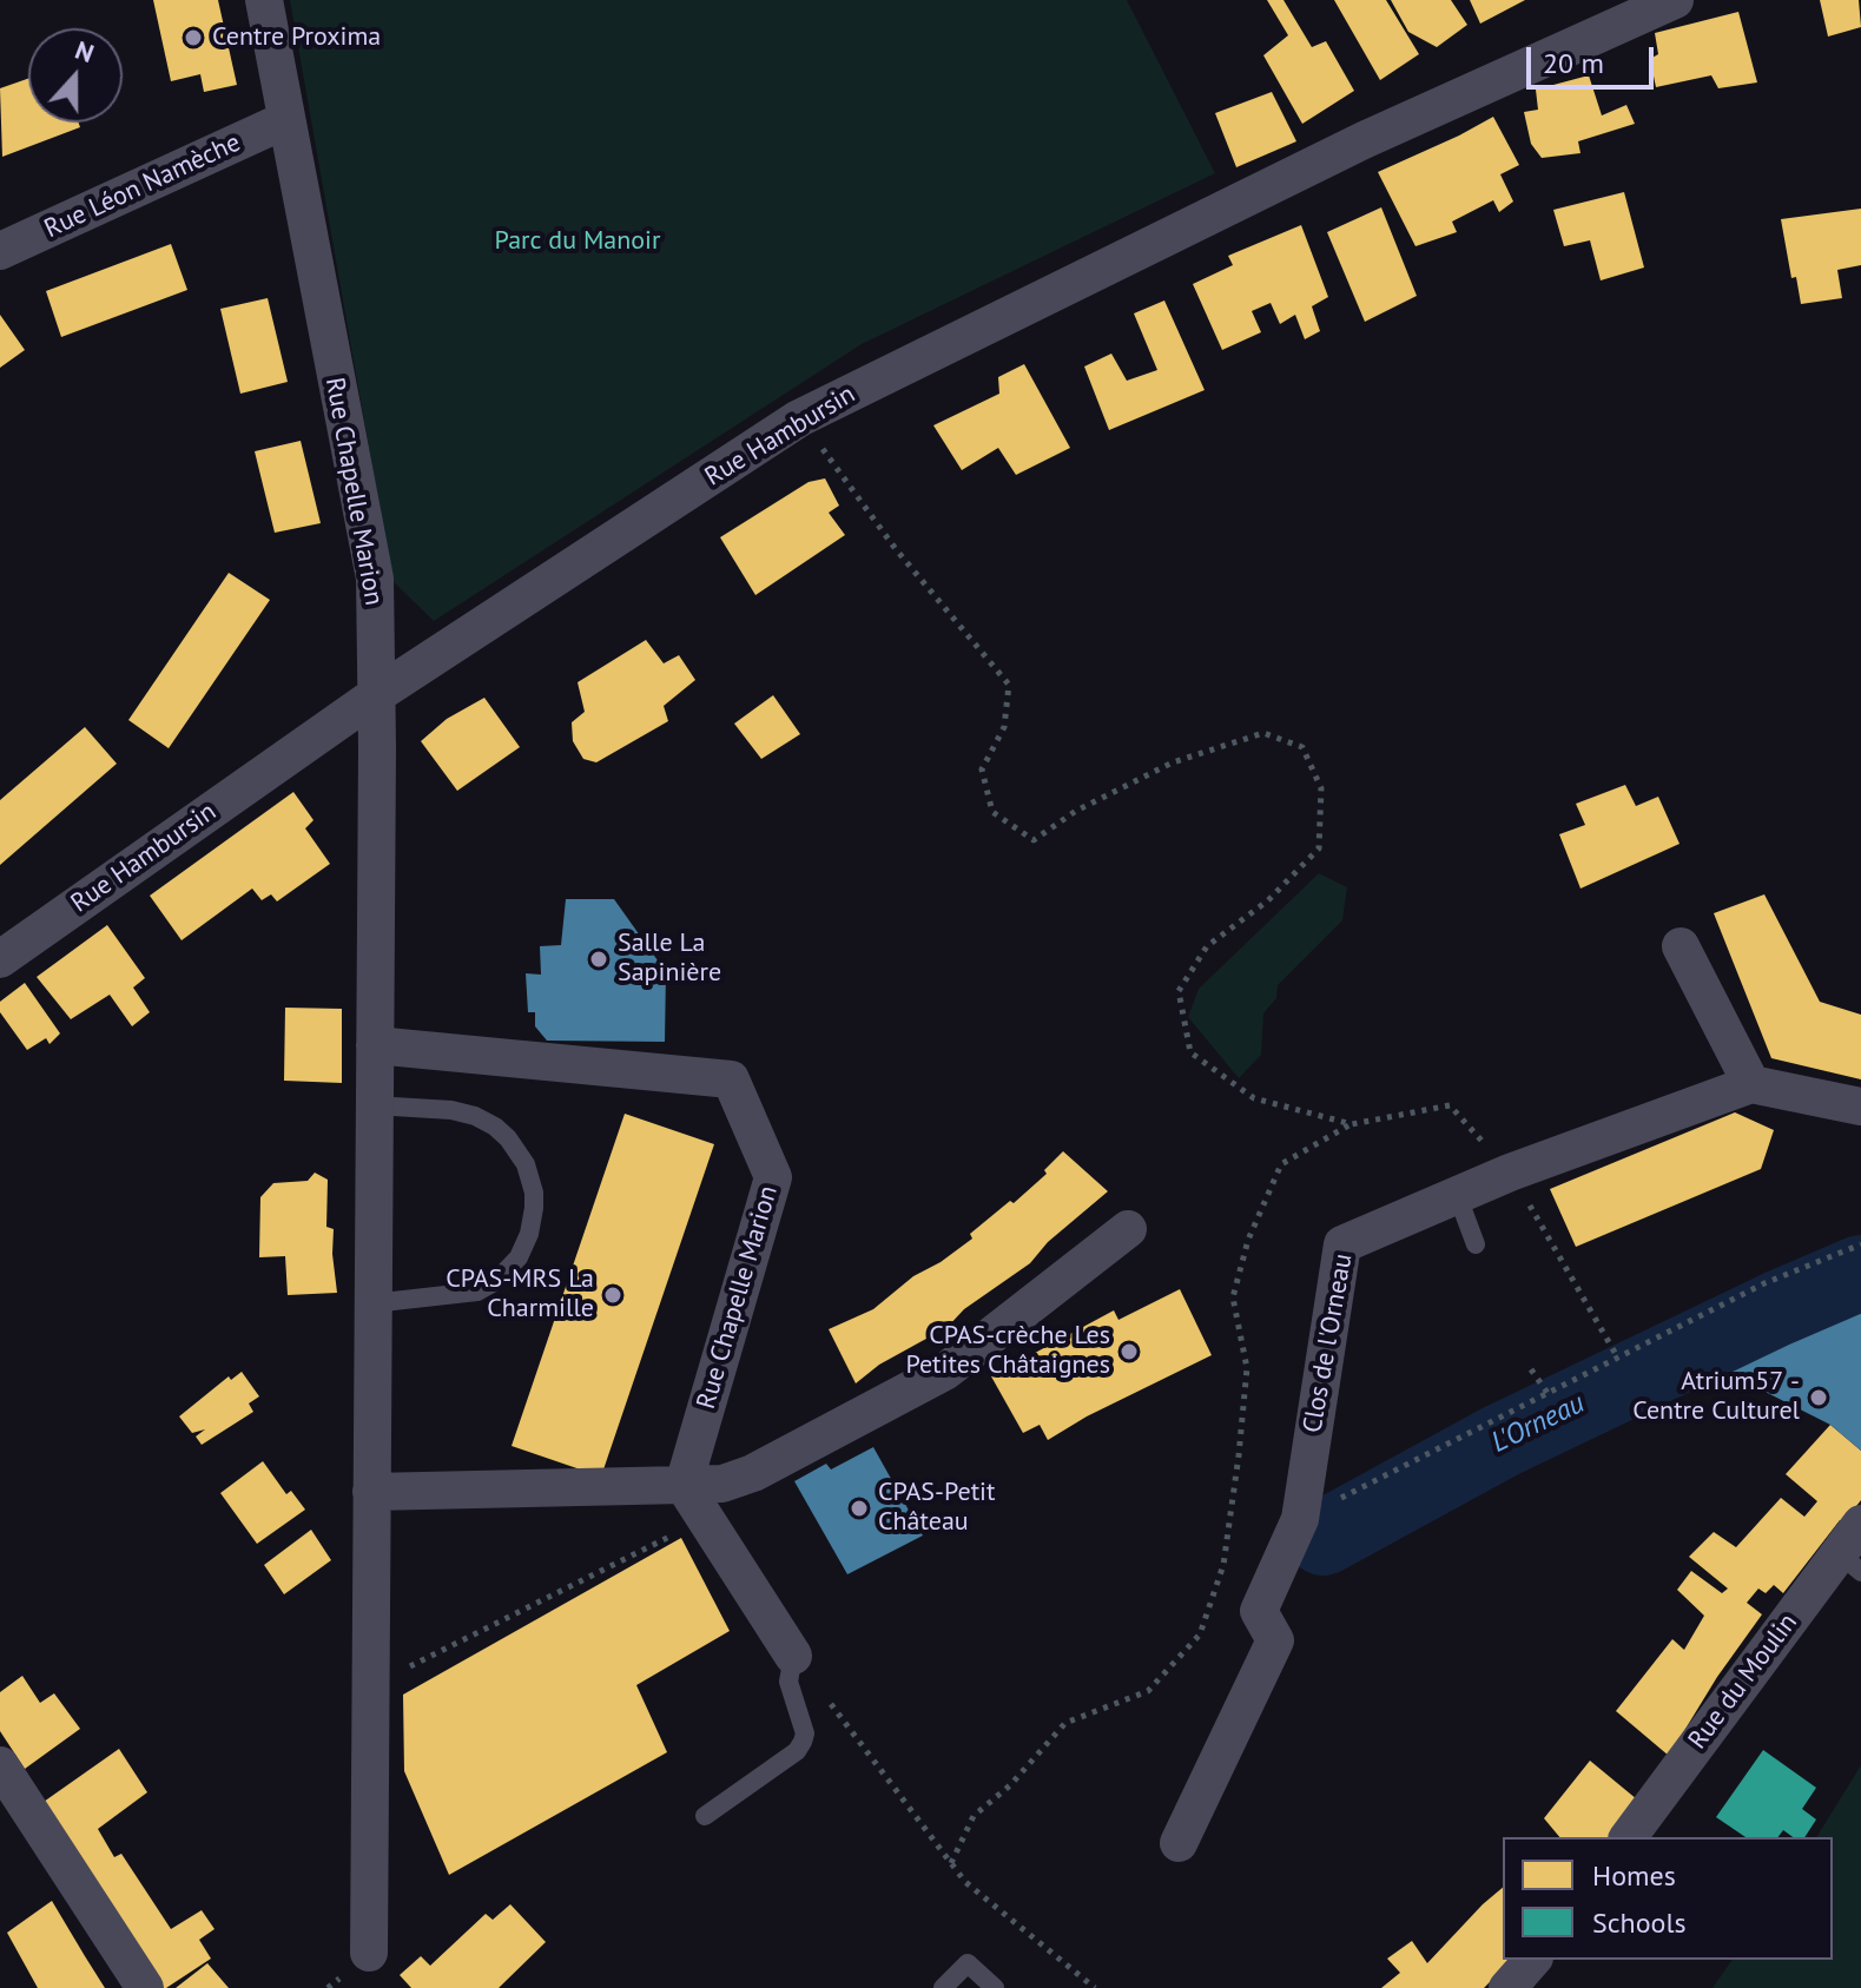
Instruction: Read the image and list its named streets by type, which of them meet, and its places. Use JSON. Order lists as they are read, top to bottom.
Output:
{
  "streets": {
    "street": [
      "Rue Léon Namèche",
      "Rue Hambursin",
      "Rue Chapelle Marion",
      "Clos de l'Orneau",
      "Rue du Moulin"
    ]
  },
  "crossings": [
    ["Rue Léon Namèche", "Rue Chapelle Marion"],
    ["Rue Hambursin", "Rue Chapelle Marion"]
  ],
  "water": ["L'Orneau"],
  "parks": ["Parc du Manoir"],
  "places": [
    "Centre Proxima",
    "Salle La Sapinière",
    "CPAS-MRS La Charmille",
    "CPAS-crèche Les Petites Châtaignes",
    "Atrium57 - Centre Culturel",
    "CPAS-Petit Château"
  ],
  "legend": ["Homes", "Schools"],
  "scale_bar": "20 m",
  "north": "top"
}
